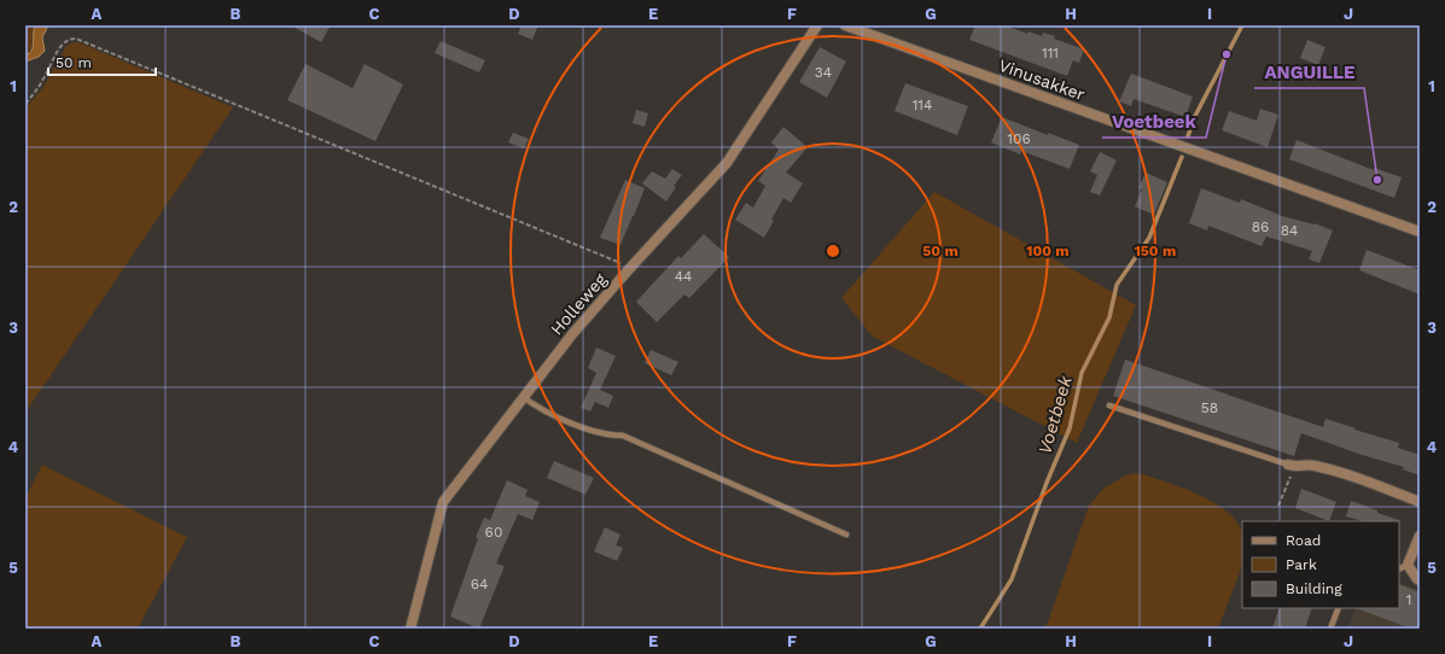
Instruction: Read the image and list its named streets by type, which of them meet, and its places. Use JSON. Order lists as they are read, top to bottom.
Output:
{
  "streets": {
    "street": ["Vinusakker", "Holleweg"]
  },
  "water": ["Voetbeek"],
  "places": ["Voetbeek", "ANGUILLE"],
  "house_numbers": [
    "111",
    "34",
    "114",
    "106",
    "86",
    "84",
    "44",
    "58",
    "60",
    "64",
    "1"
  ],
  "legend": ["Road", "Park", "Building"],
  "scale_bar": "50 m",
  "grid": {
    "columns": [
      "A",
      "B",
      "C",
      "D",
      "E",
      "F",
      "G",
      "H",
      "I",
      "J"
    ],
    "rows": [
      "1",
      "2",
      "3",
      "4",
      "5"
    ]
  },
  "rings": ["50 m", "100 m", "150 m"]
}
